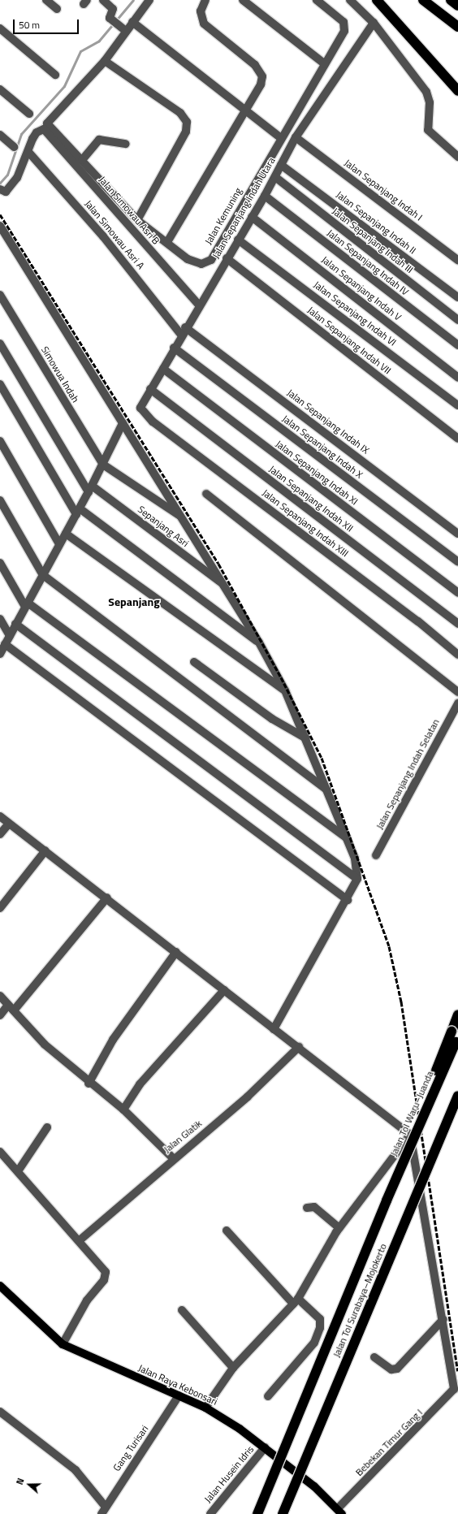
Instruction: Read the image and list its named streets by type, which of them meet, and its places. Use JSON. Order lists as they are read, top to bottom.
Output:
{
  "streets": {
    "highway": ["Jalan Tol Waru–Juanda", "Jalan Tol Surabaya–Mojokerto"],
    "main road": ["Jalan Raya Kebonsari"],
    "street": [
      "Jalan Sepanjang Indah I",
      "Jalan Sepanjang Indah Utara",
      "Jalan Simowau Asri B",
      "Jalan Kemuning",
      "Jalan Sepanjang Indah II",
      "Jalan Simowau Asri A",
      "Jalan Sepanjang Indah III",
      "Jalan Sepanjang Indah IV",
      "Jalan Sepanjang Indah V",
      "Jalan Sepanjang Indah VI",
      "Jalan Sepanjang Indah VII",
      "Simowua Indah",
      "Jalan Sepanjang Indah IX",
      "Jalan Sepanjang Indah X",
      "Jalan Sepanjang Indah XI",
      "Jalan Sepanjang Indah XII",
      "Jalan Sepanjang Indah XIII",
      "Sepanjang Asri",
      "Jalan Sepanjang Indah Selatan",
      "Jalan Glatik",
      "Bebekan Timur Gang I",
      "Gang Turisari",
      "Jalan Husein Idris"
    ]
  },
  "crossings": [
    ["Jalan Sepanjang Indah I", "Jalan Sepanjang Indah Utara"],
    ["Jalan Sepanjang Indah Utara", "Jalan Simowau Asri B"],
    ["Jalan Sepanjang Indah Utara", "Jalan Sepanjang Indah II"],
    ["Jalan Sepanjang Indah Utara", "Jalan Simowau Asri A"],
    ["Jalan Sepanjang Indah Utara", "Jalan Sepanjang Indah III"],
    ["Jalan Sepanjang Indah Utara", "Jalan Sepanjang Indah IV"],
    ["Jalan Sepanjang Indah Utara", "Jalan Sepanjang Indah V"],
    ["Jalan Sepanjang Indah Utara", "Jalan Sepanjang Indah VI"],
    ["Jalan Sepanjang Indah Utara", "Jalan Sepanjang Indah VII"],
    ["Jalan Sepanjang Indah Utara", "Jalan Sepanjang Indah IX"],
    ["Jalan Sepanjang Indah Utara", "Jalan Sepanjang Indah X"],
    ["Jalan Sepanjang Indah Utara", "Jalan Sepanjang Indah XI"],
    ["Jalan Sepanjang Indah Utara", "Jalan Sepanjang Indah XII"],
    ["Jalan Sepanjang Indah Utara", "Jalan Sepanjang Indah XIII"],
    ["Jalan Simowau Asri B", "Jalan Kemuning"],
    ["Jalan Simowau Asri A", "Jalan Sepanjang Indah IX"],
    ["Jalan Tol Waru–Juanda", "Jalan Tol Surabaya–Mojokerto"],
    ["Jalan Raya Kebonsari", "Bebekan Timur Gang I"],
    ["Jalan Raya Kebonsari", "Gang Turisari"],
    ["Jalan Raya Kebonsari", "Jalan Husein Idris"]
  ],
  "districts": ["Sepanjang"],
  "scale_bar": "50 m",
  "north": "left"
}
